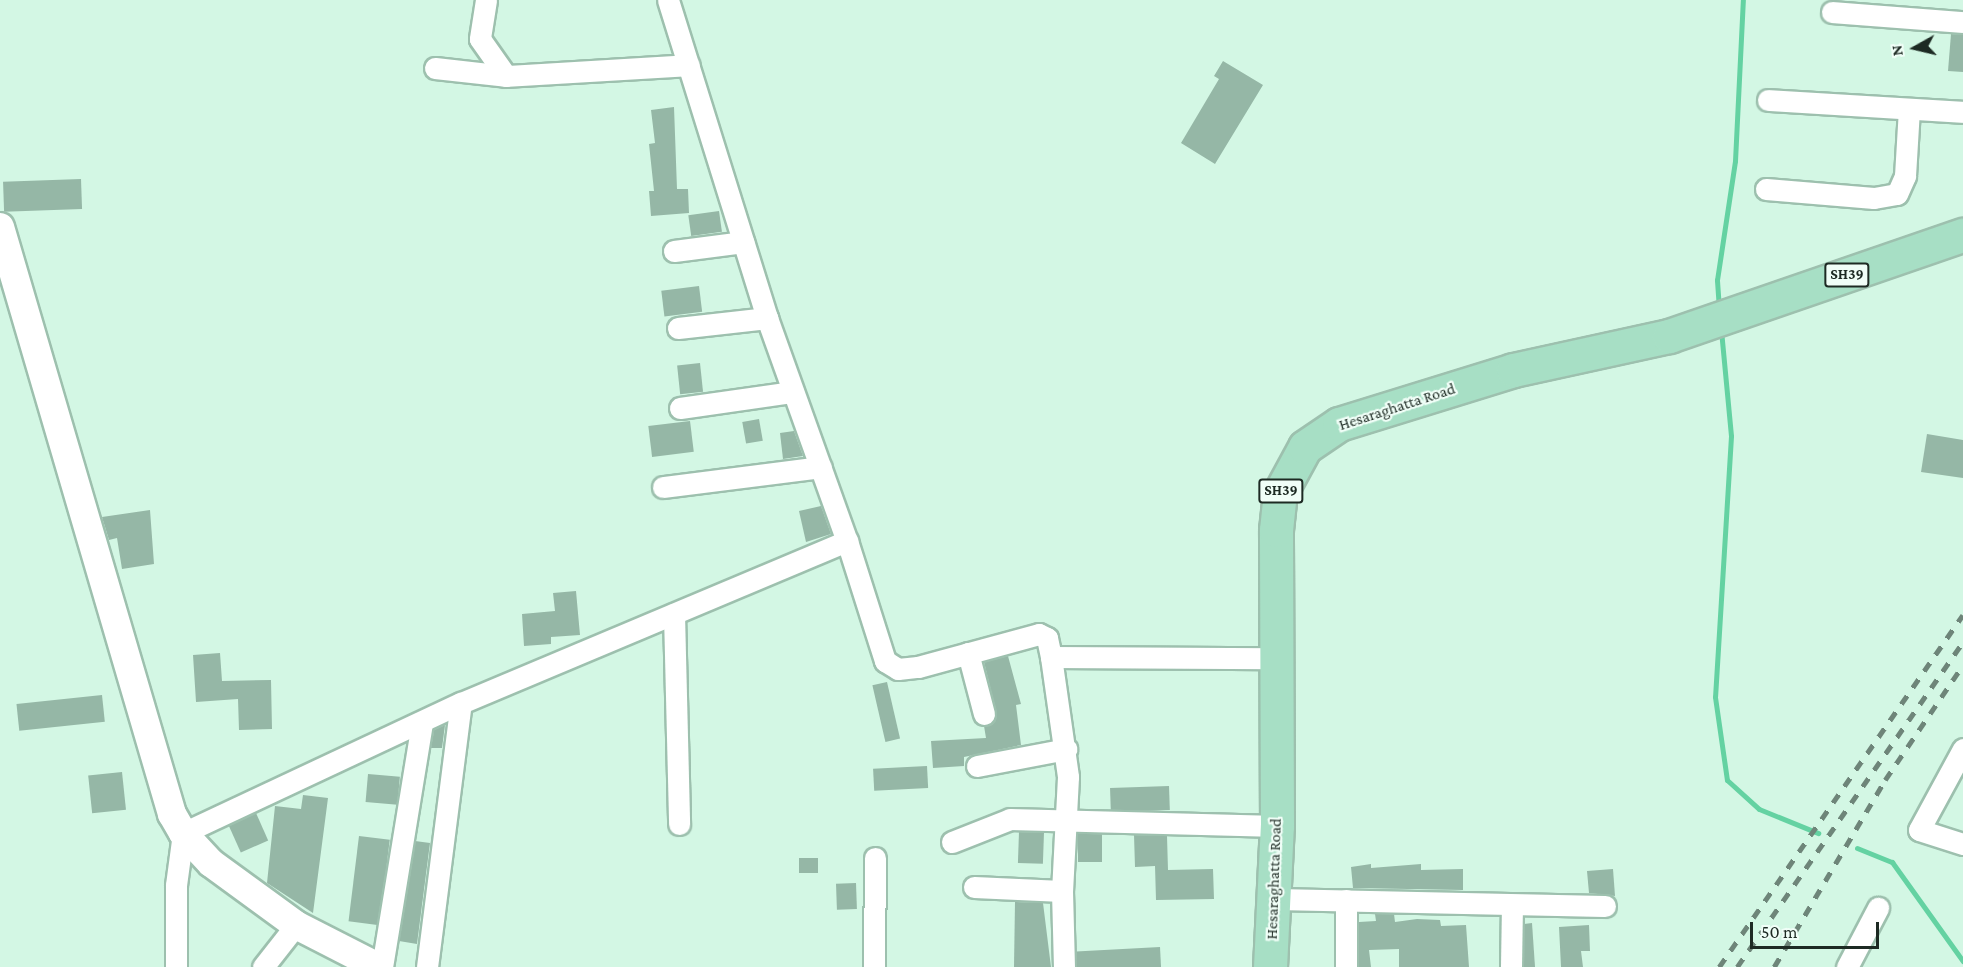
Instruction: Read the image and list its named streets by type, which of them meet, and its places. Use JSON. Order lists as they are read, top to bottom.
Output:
{
  "streets": {
    "main road": ["SH39", "Hesaraghatta Road"]
  },
  "scale_bar": "50 m",
  "north": "left"
}
